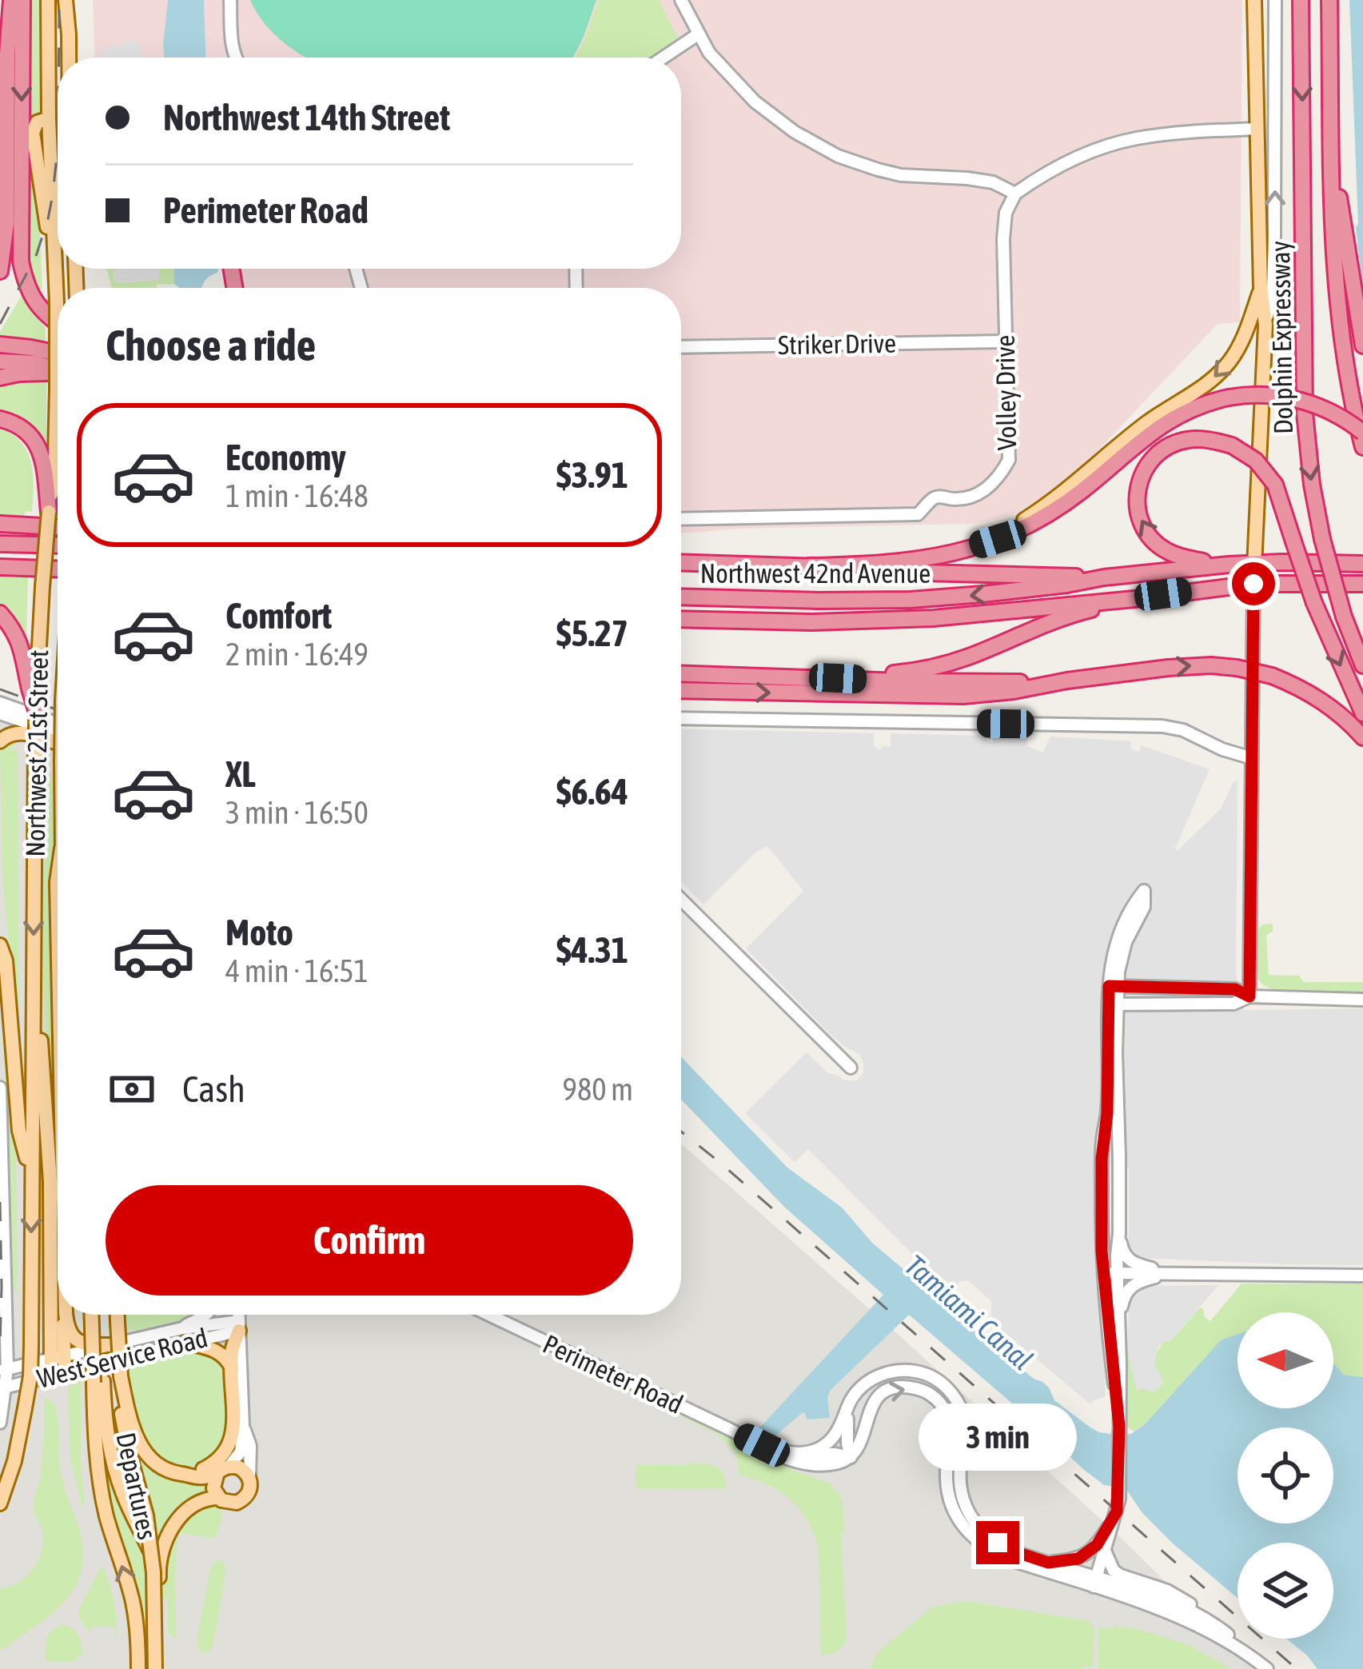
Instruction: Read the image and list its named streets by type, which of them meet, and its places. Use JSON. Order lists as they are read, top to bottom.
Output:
{
  "streets": {
    "highway": ["Dolphin Expressway", "Northwest 42nd Avenue"],
    "main road": ["Northwest 21st Street", "Departures"],
    "street": [
      "Striker Drive",
      "Volley Drive",
      "West Service Road",
      "Perimeter Road"
    ]
  },
  "crossings": [
    ["Striker Drive", "Volley Drive"]
  ],
  "water": ["Tamiami Canal"],
  "north": "left",
  "page": {
    "banner": ["Northwest 14th Street", "Perimeter Road"],
    "heading": "Choose a ride",
    "list": [
      {
        "name": "Economy",
        "note": "1 min · 16:48",
        "value": "$3.91"
      },
      {
        "name": "Comfort",
        "note": "2 min · 16:49",
        "value": "$5.27"
      },
      {
        "name": "XL",
        "note": "3 min · 16:50",
        "value": "$6.64"
      },
      {
        "name": "Moto",
        "note": "4 min · 16:51",
        "value": "$4.31"
      }
    ],
    "pay": ["Cash", "980 m"],
    "buttons": "Confirm",
    "bubble": "3 min"
  }
}
